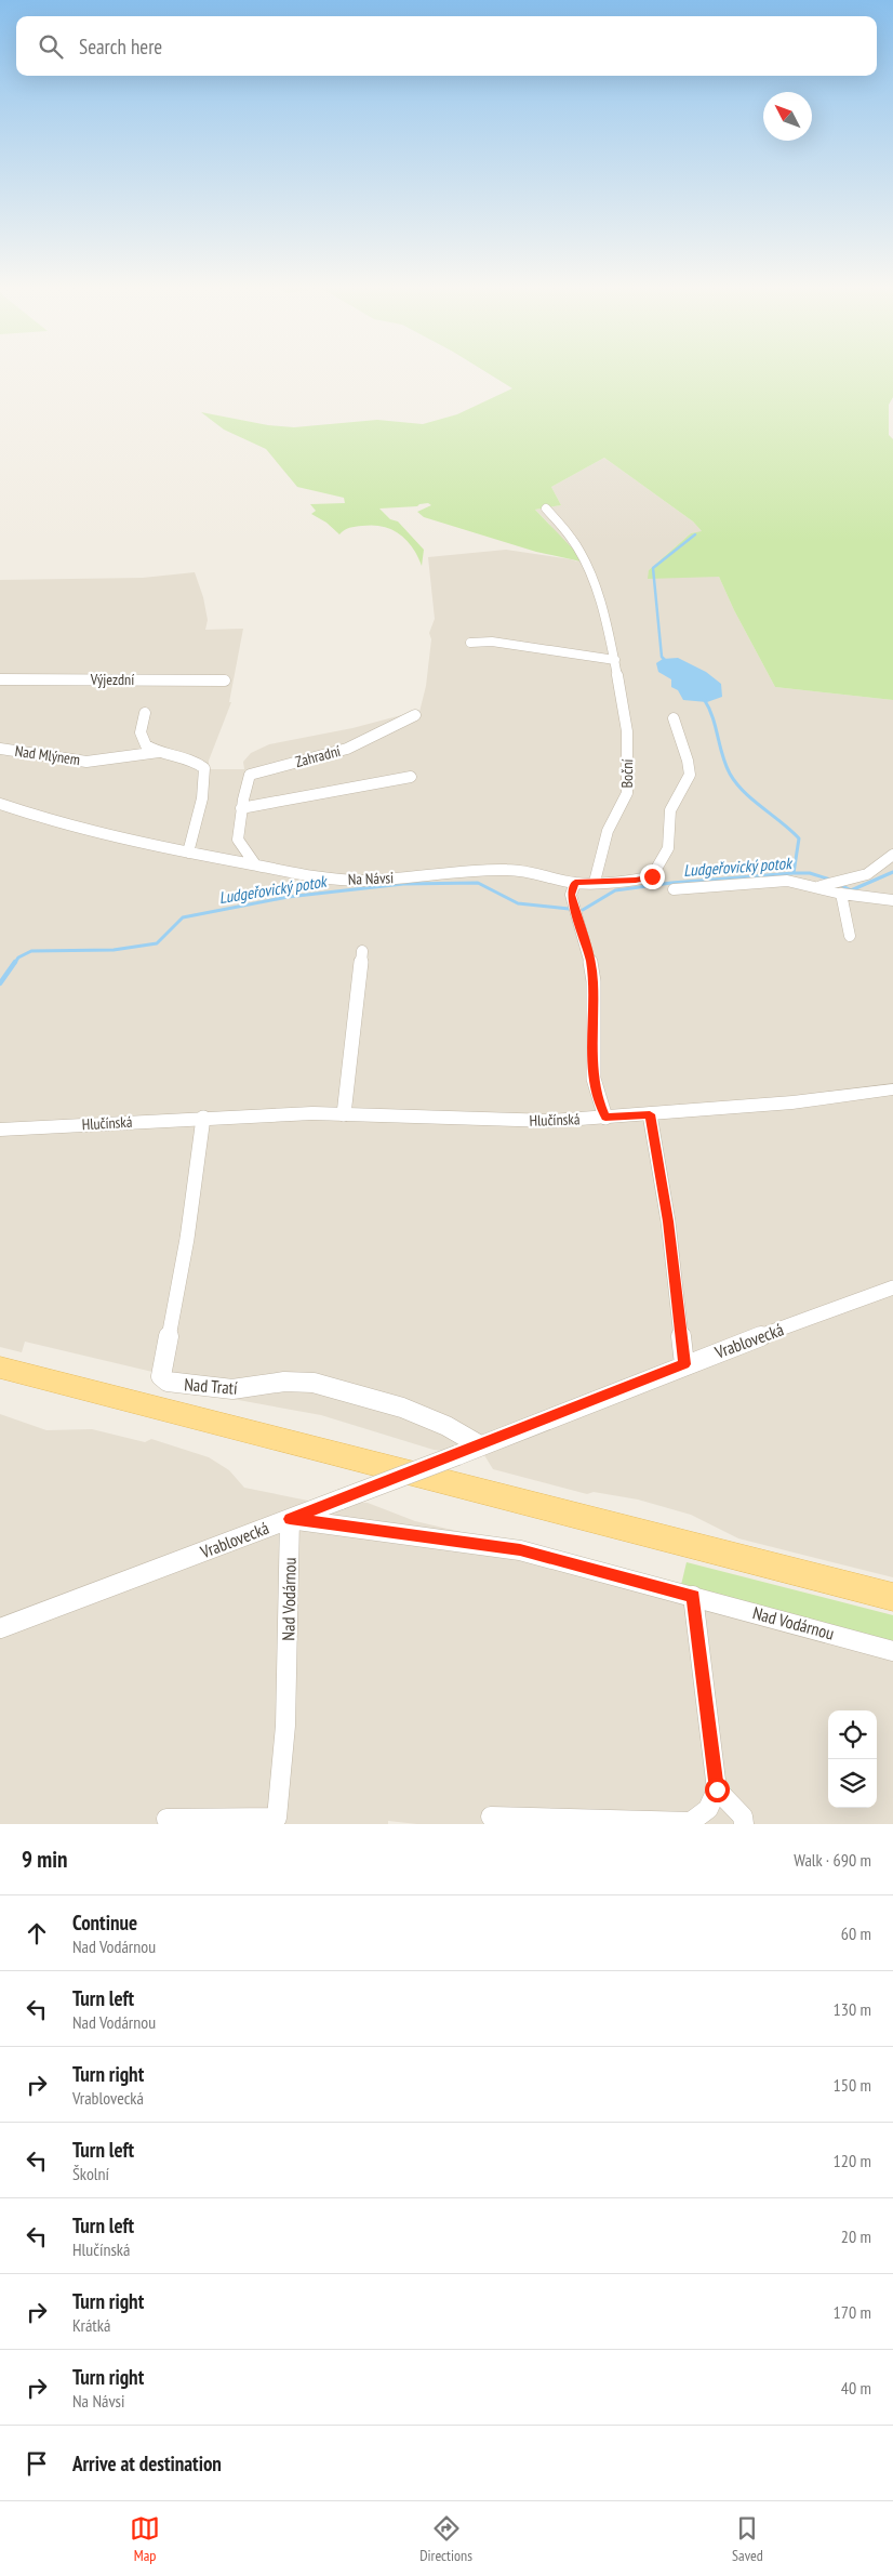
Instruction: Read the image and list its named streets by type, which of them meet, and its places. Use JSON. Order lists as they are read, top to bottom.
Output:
{
  "streets": {
    "street": [
      "Výjezdní",
      "Nad Mlýnem",
      "Zahradní",
      "Boční",
      "Na Návsi",
      "Hlučínská",
      "Vrablovecká",
      "Nad Tratí",
      "Nad Vodárnou"
    ]
  },
  "crossings": [
    ["Nad Mlýnem", "Na Návsi"],
    ["Zahradní", "Na Návsi"],
    ["Boční", "Na Návsi"],
    ["Hlučínská", "Nad Tratí"],
    ["Vrablovecká", "Nad Tratí"],
    ["Vrablovecká", "Nad Vodárnou"]
  ],
  "water": ["Ludgeřovický potok"],
  "north": "top left",
  "page": {
    "search": "Search here",
    "heading": ["9 min", "Walk · 690 m"],
    "list": [
      ["Continue", "Nad Vodárnou", "60 m"],
      ["Turn left", "Nad Vodárnou", "130 m"],
      ["Turn right", "Vrablovecká", "150 m"],
      ["Turn left", "Školní", "120 m"],
      ["Turn left", "Hlučínská", "20 m"],
      ["Turn right", "Krátká", "170 m"],
      ["Turn right", "Na Návsi", "40 m"],
      "Arrive at destination"
    ],
    "nav": ["Map", "Directions", "Saved"]
  }
}
